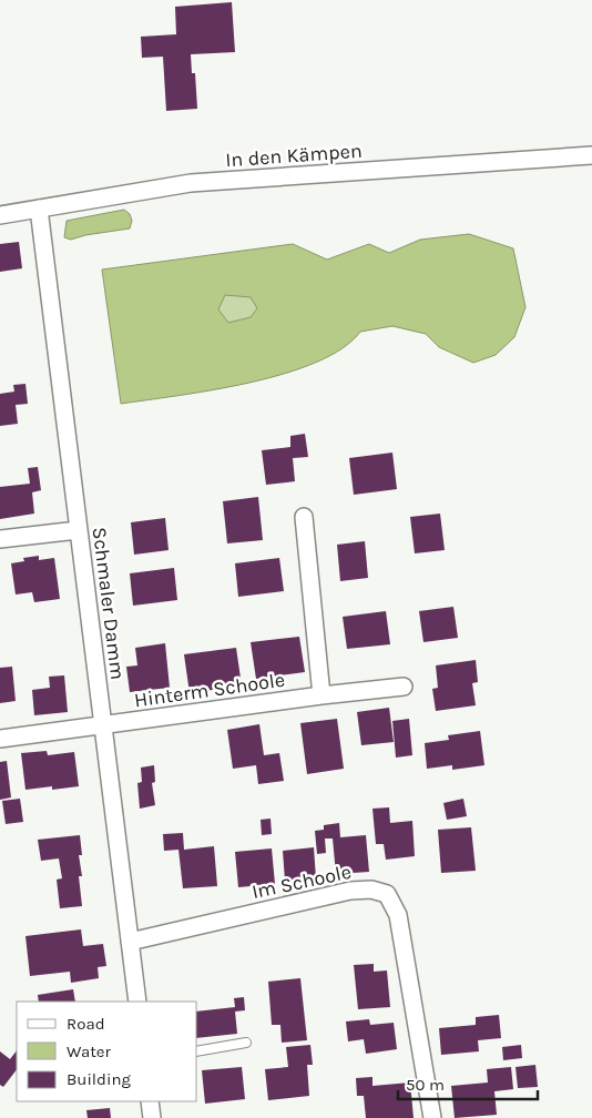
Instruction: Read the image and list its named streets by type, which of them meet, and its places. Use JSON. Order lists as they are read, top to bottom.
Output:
{
  "streets": {
    "street": [
      "In den Kämpen",
      "Schmaler Damm",
      "Hinterm Schoole",
      "Im Schoole"
    ]
  },
  "crossings": [
    ["In den Kämpen", "Schmaler Damm"],
    ["Schmaler Damm", "Hinterm Schoole"],
    ["Schmaler Damm", "Im Schoole"]
  ],
  "legend": ["Road", "Water", "Building"],
  "scale_bar": "50 m"
}
